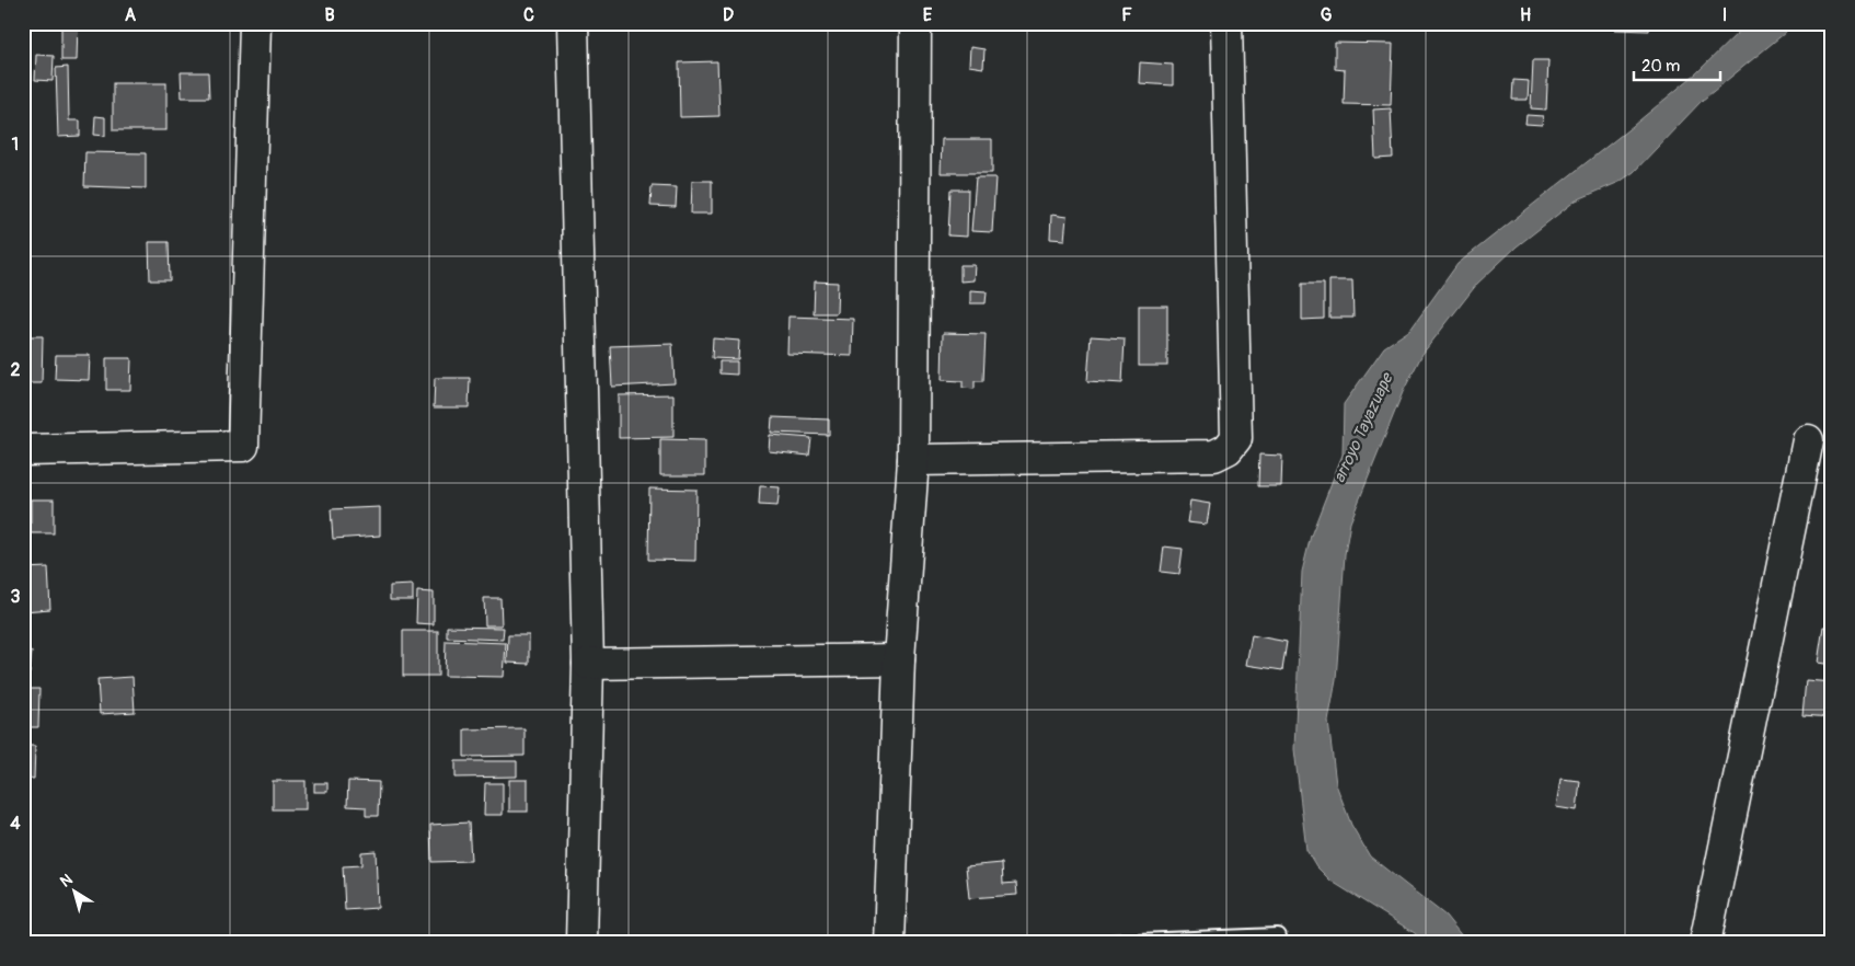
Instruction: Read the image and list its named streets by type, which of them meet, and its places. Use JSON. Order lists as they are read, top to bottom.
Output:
{
  "water": ["arroyo Tayazuape"],
  "scale_bar": "20 m",
  "north": "top left",
  "grid": {
    "columns": [
      "A",
      "B",
      "C",
      "D",
      "E",
      "F",
      "G",
      "H",
      "I"
    ],
    "rows": [
      "1",
      "2",
      "3",
      "4"
    ]
  }
}
